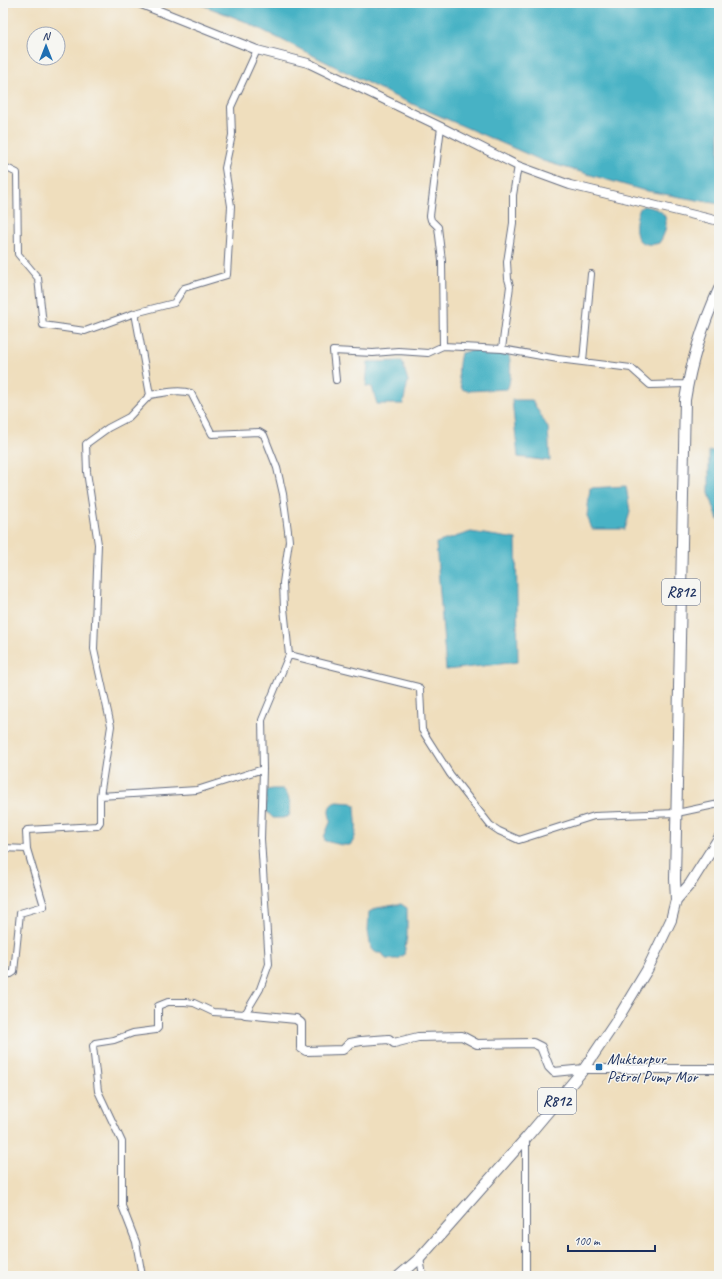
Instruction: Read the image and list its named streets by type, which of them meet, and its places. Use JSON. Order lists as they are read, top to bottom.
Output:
{
  "streets": {
    "main road": ["R812"]
  },
  "places": {
    "transit": ["Muktarpur Petrol Pump Mor"]
  },
  "scale_bar": "100 m",
  "north": "top"
}
